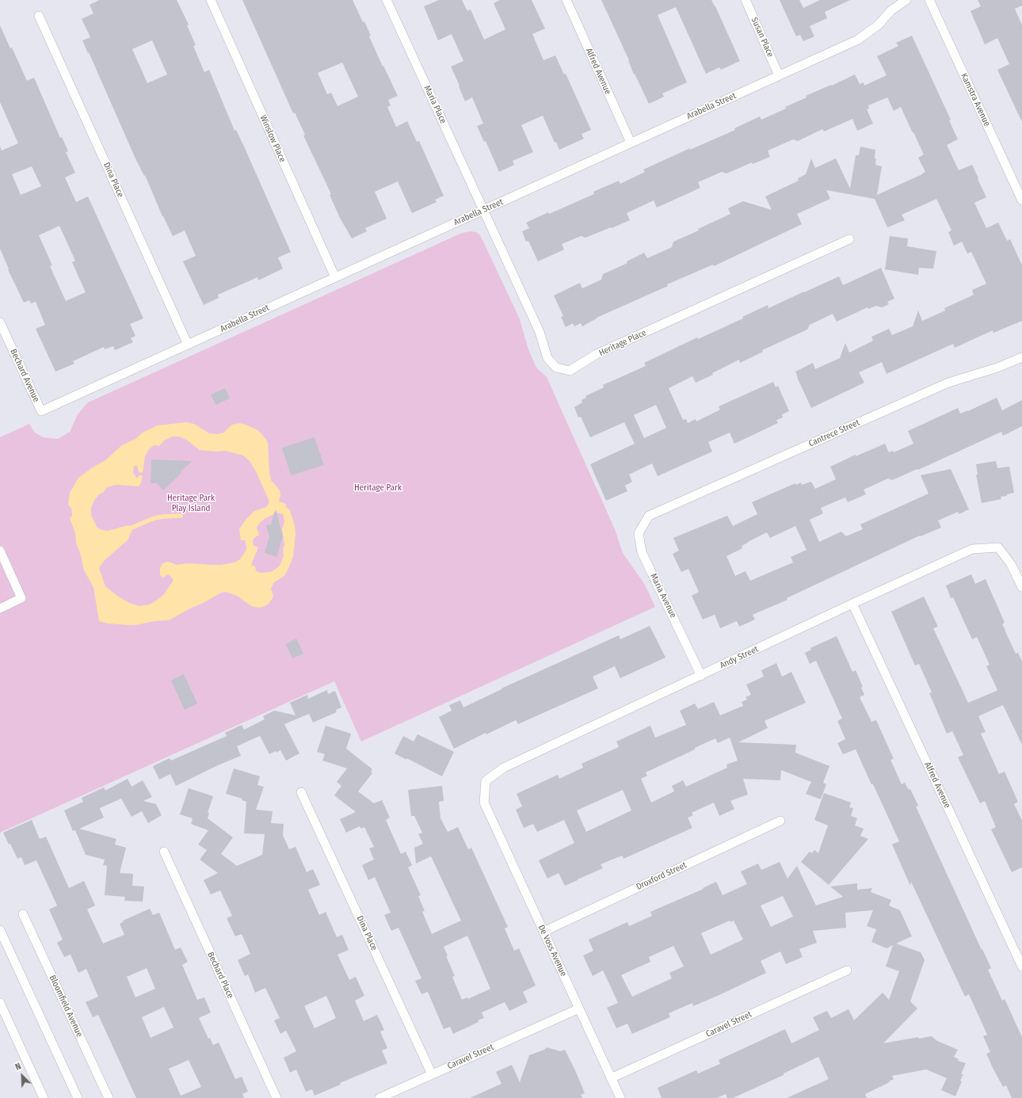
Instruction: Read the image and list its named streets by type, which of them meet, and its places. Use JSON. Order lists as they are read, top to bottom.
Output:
{
  "streets": {
    "street": [
      "Susan Place",
      "Alfred Avenue",
      "Kamstra Avenue",
      "Maria Place",
      "Arabella Street",
      "Winslow Place",
      "Dina Place",
      "Heritage Place",
      "Bechard Avenue",
      "Cantrece Street",
      "Maria Avenue",
      "Andy Street",
      "Droxford Street",
      "De Voss Avenue",
      "Bechard Place",
      "Bloomfield Avenue",
      "Caravel Street"
    ]
  },
  "crossings": [
    ["Susan Place", "Arabella Street"],
    ["Alfred Avenue", "Arabella Street"],
    ["Alfred Avenue", "Andy Street"],
    ["Maria Place", "Arabella Street"],
    ["Maria Place", "Heritage Place"],
    ["Arabella Street", "Winslow Place"],
    ["Arabella Street", "Dina Place"],
    ["Arabella Street", "Heritage Place"],
    ["Arabella Street", "Bechard Avenue"],
    ["Dina Place", "Caravel Street"],
    ["Cantrece Street", "Maria Avenue"],
    ["Maria Avenue", "Andy Street"],
    ["Andy Street", "De Voss Avenue"],
    ["Droxford Street", "De Voss Avenue"],
    ["De Voss Avenue", "Caravel Street"]
  ],
  "parks": ["Heritage Park", "Heritage Park Play Island"],
  "north": "top left"
}
